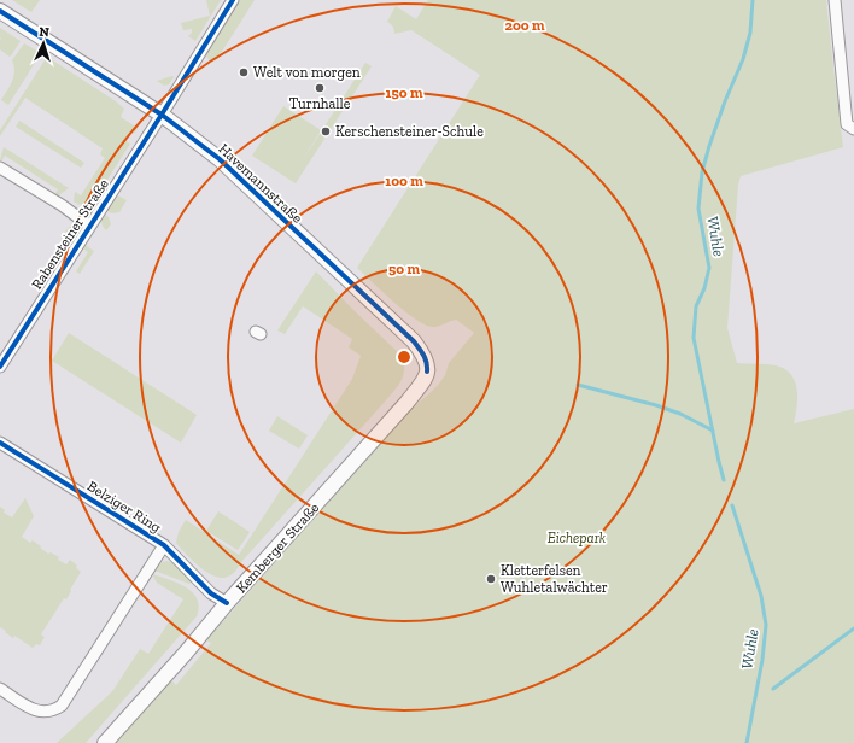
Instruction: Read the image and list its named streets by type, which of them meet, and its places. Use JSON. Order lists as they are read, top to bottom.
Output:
{
  "streets": {
    "main road": ["Havemannstraße", "Kemberger Straße"],
    "street": ["Rabensteiner Straße", "Belziger Ring"]
  },
  "crossings": [
    ["Havemannstraße", "Rabensteiner Straße"],
    ["Havemannstraße", "Kemberger Straße"],
    ["Belziger Ring", "Kemberger Straße"]
  ],
  "water": ["Wuhle"],
  "parks": ["Eichepark"],
  "places": [
    "Welt von morgen",
    "Turnhalle",
    "Kerschensteiner-Schule",
    "Kletterfelsen Wuhletalwächter"
  ],
  "north": "top",
  "rings": [
    "200 m",
    "150 m",
    "100 m",
    "50 m"
  ]
}
